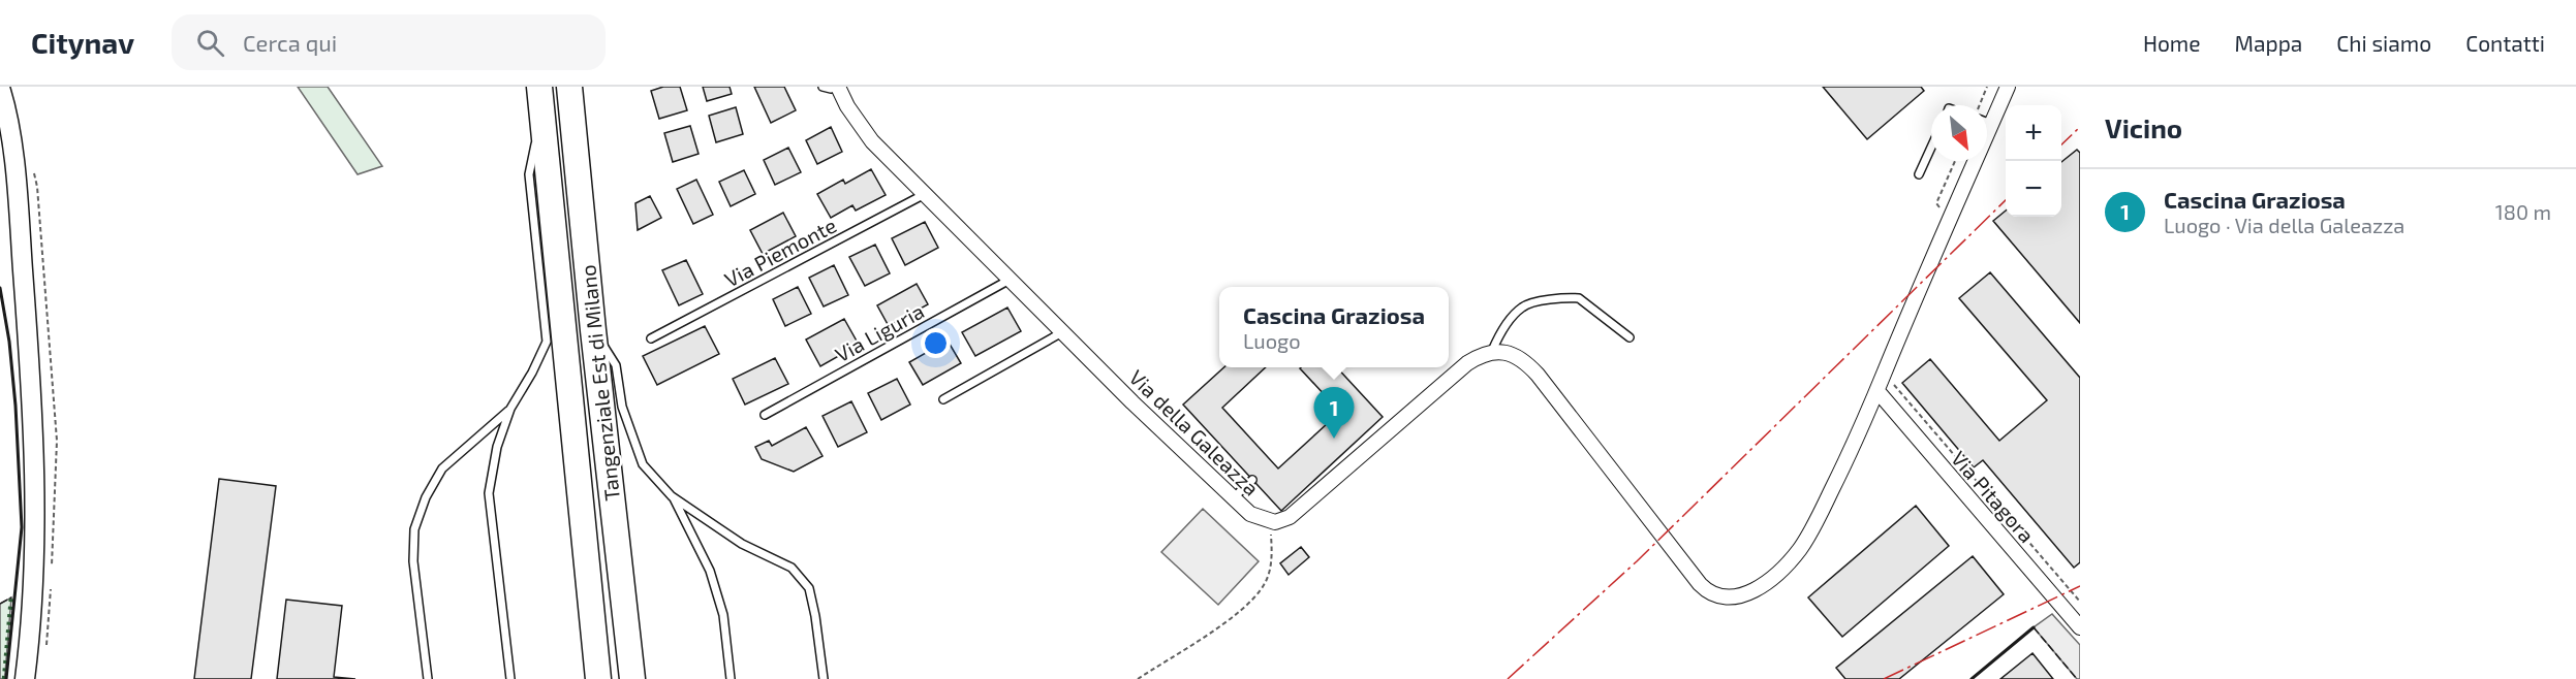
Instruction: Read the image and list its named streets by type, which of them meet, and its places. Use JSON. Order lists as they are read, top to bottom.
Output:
{
  "streets": {
    "highway": ["Tangenziale Est di Milano"],
    "street": ["Via della Galeazza", "Via Pitagora"],
    "lane": ["Via Piemonte", "Via Liguria"]
  },
  "crossings": [
    ["Via Piemonte", "Via della Galeazza"],
    ["Via Liguria", "Via della Galeazza"]
  ],
  "north": "bottom right",
  "page": {
    "header": "Citynav",
    "search": "Cerca qui",
    "nav": [
      "Home",
      "Mappa",
      "Chi siamo",
      "Contatti"
    ],
    "heading": "Vicino",
    "map_buttons": ["+", "−"],
    "list": [
      {
        "mark": "1",
        "name": "Cascina Graziosa",
        "note": "Luogo · Via della Galeazza",
        "value": "180 m"
      }
    ],
    "popup": ["Cascina Graziosa", "Luogo"],
    "pins": "1"
  }
}
